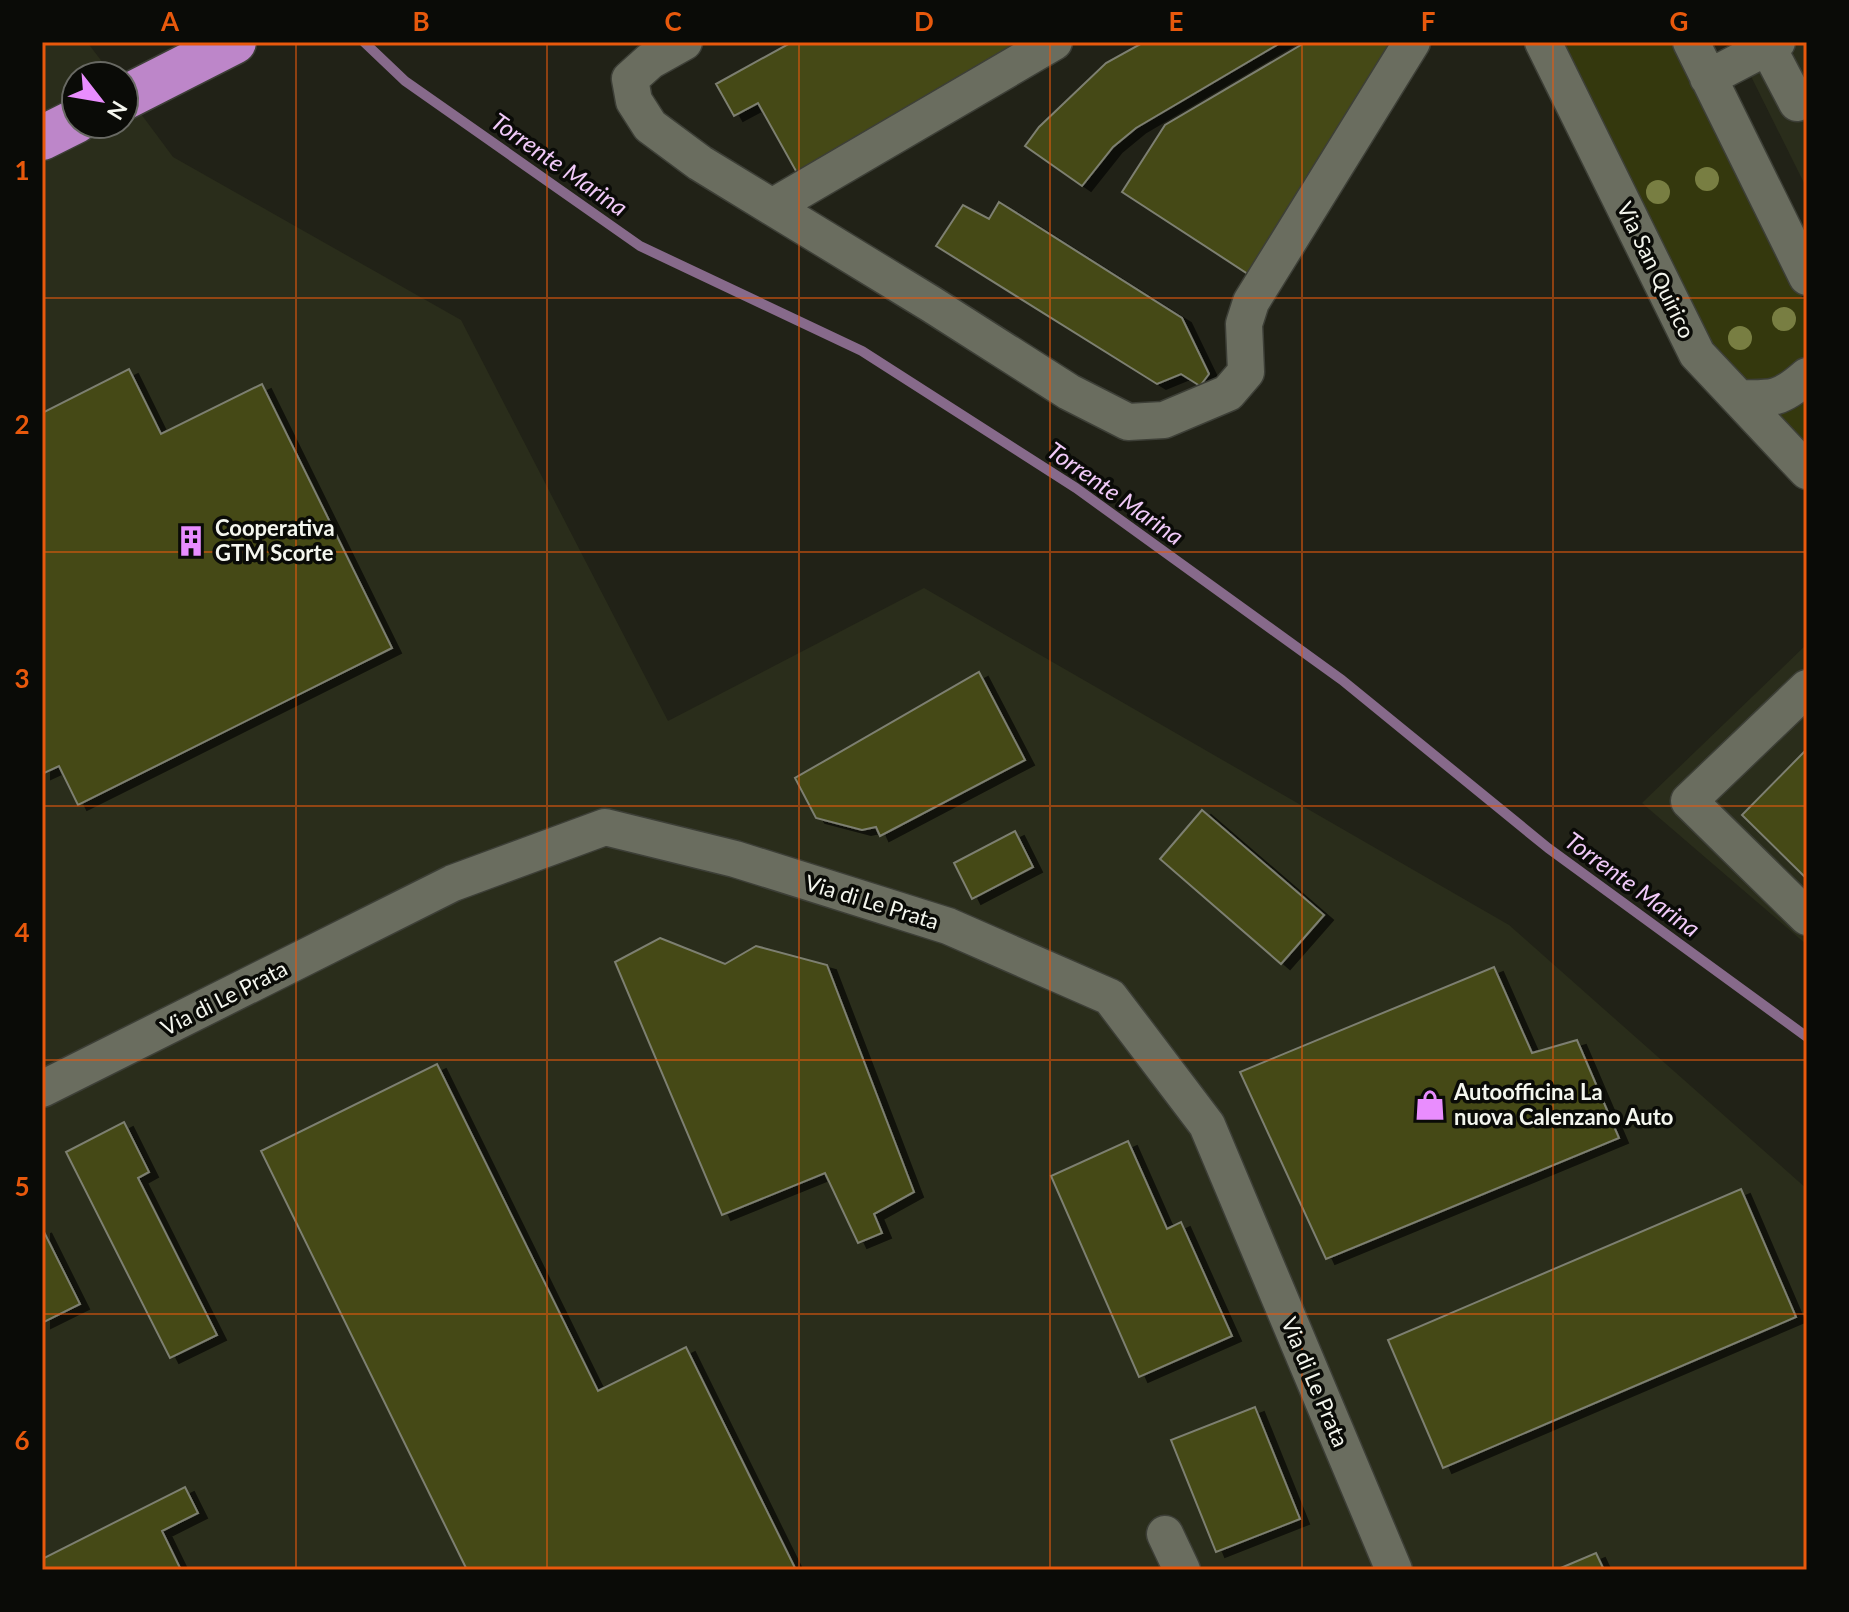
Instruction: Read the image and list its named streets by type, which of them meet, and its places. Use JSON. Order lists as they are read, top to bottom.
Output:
{
  "streets": {
    "street": ["Via San Quirico", "Via di Le Prata"]
  },
  "water": ["Torrente Marina"],
  "places": {
    "building": ["Cooperativa GTM Scorte"],
    "shop": ["Autoofficina La nuova Calenzano Auto"]
  },
  "north": "bottom right",
  "grid": {
    "columns": [
      "A",
      "B",
      "C",
      "D",
      "E",
      "F",
      "G"
    ],
    "rows": [
      "1",
      "2",
      "3",
      "4",
      "5",
      "6"
    ]
  }
}
